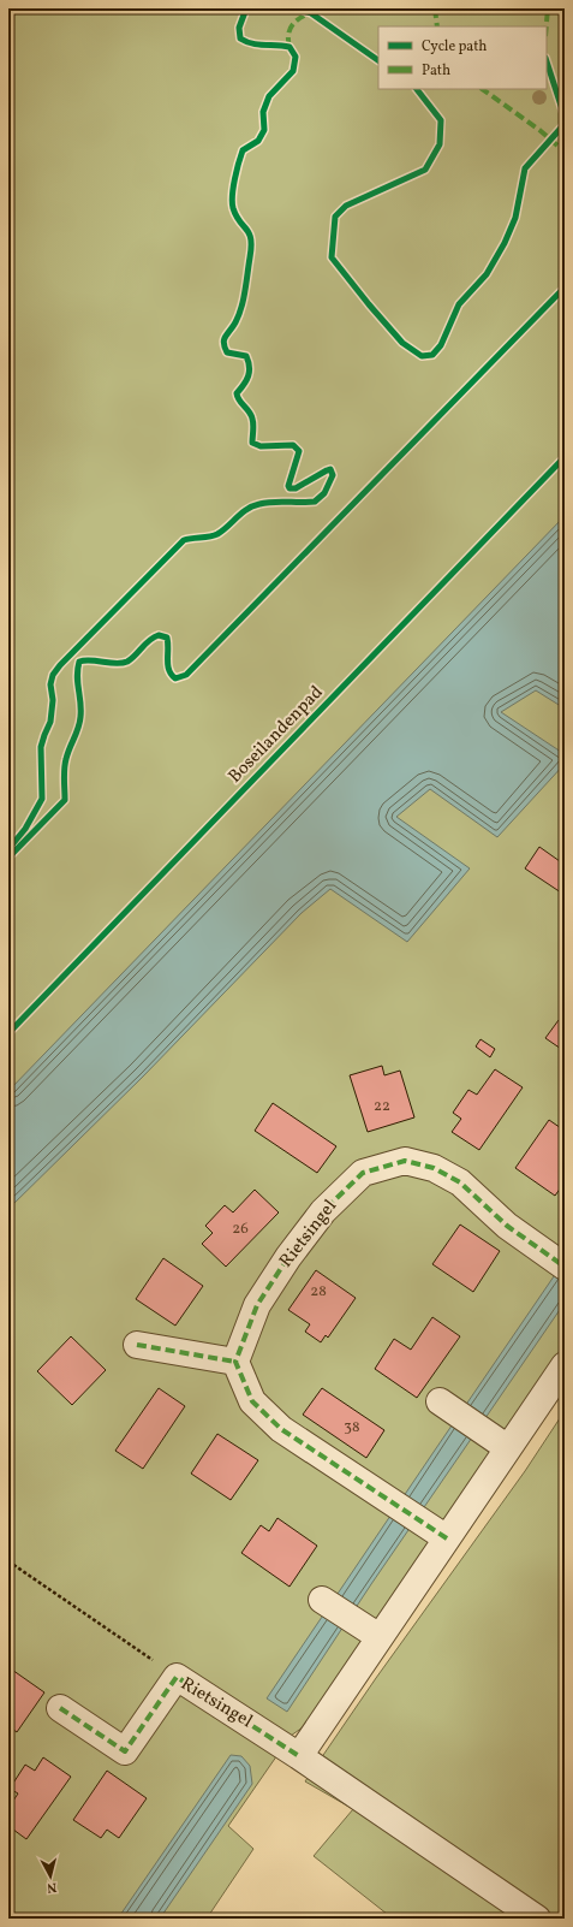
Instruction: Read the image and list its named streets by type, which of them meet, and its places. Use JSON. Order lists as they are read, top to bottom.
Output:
{
  "streets": {
    "street": ["Rietsingel"],
    "cycle path": ["Boseilandenpad"]
  },
  "house_numbers": [
    "22",
    "26",
    "28",
    "38"
  ],
  "legend": ["Cycle path", "Path"],
  "north": "bottom"
}
